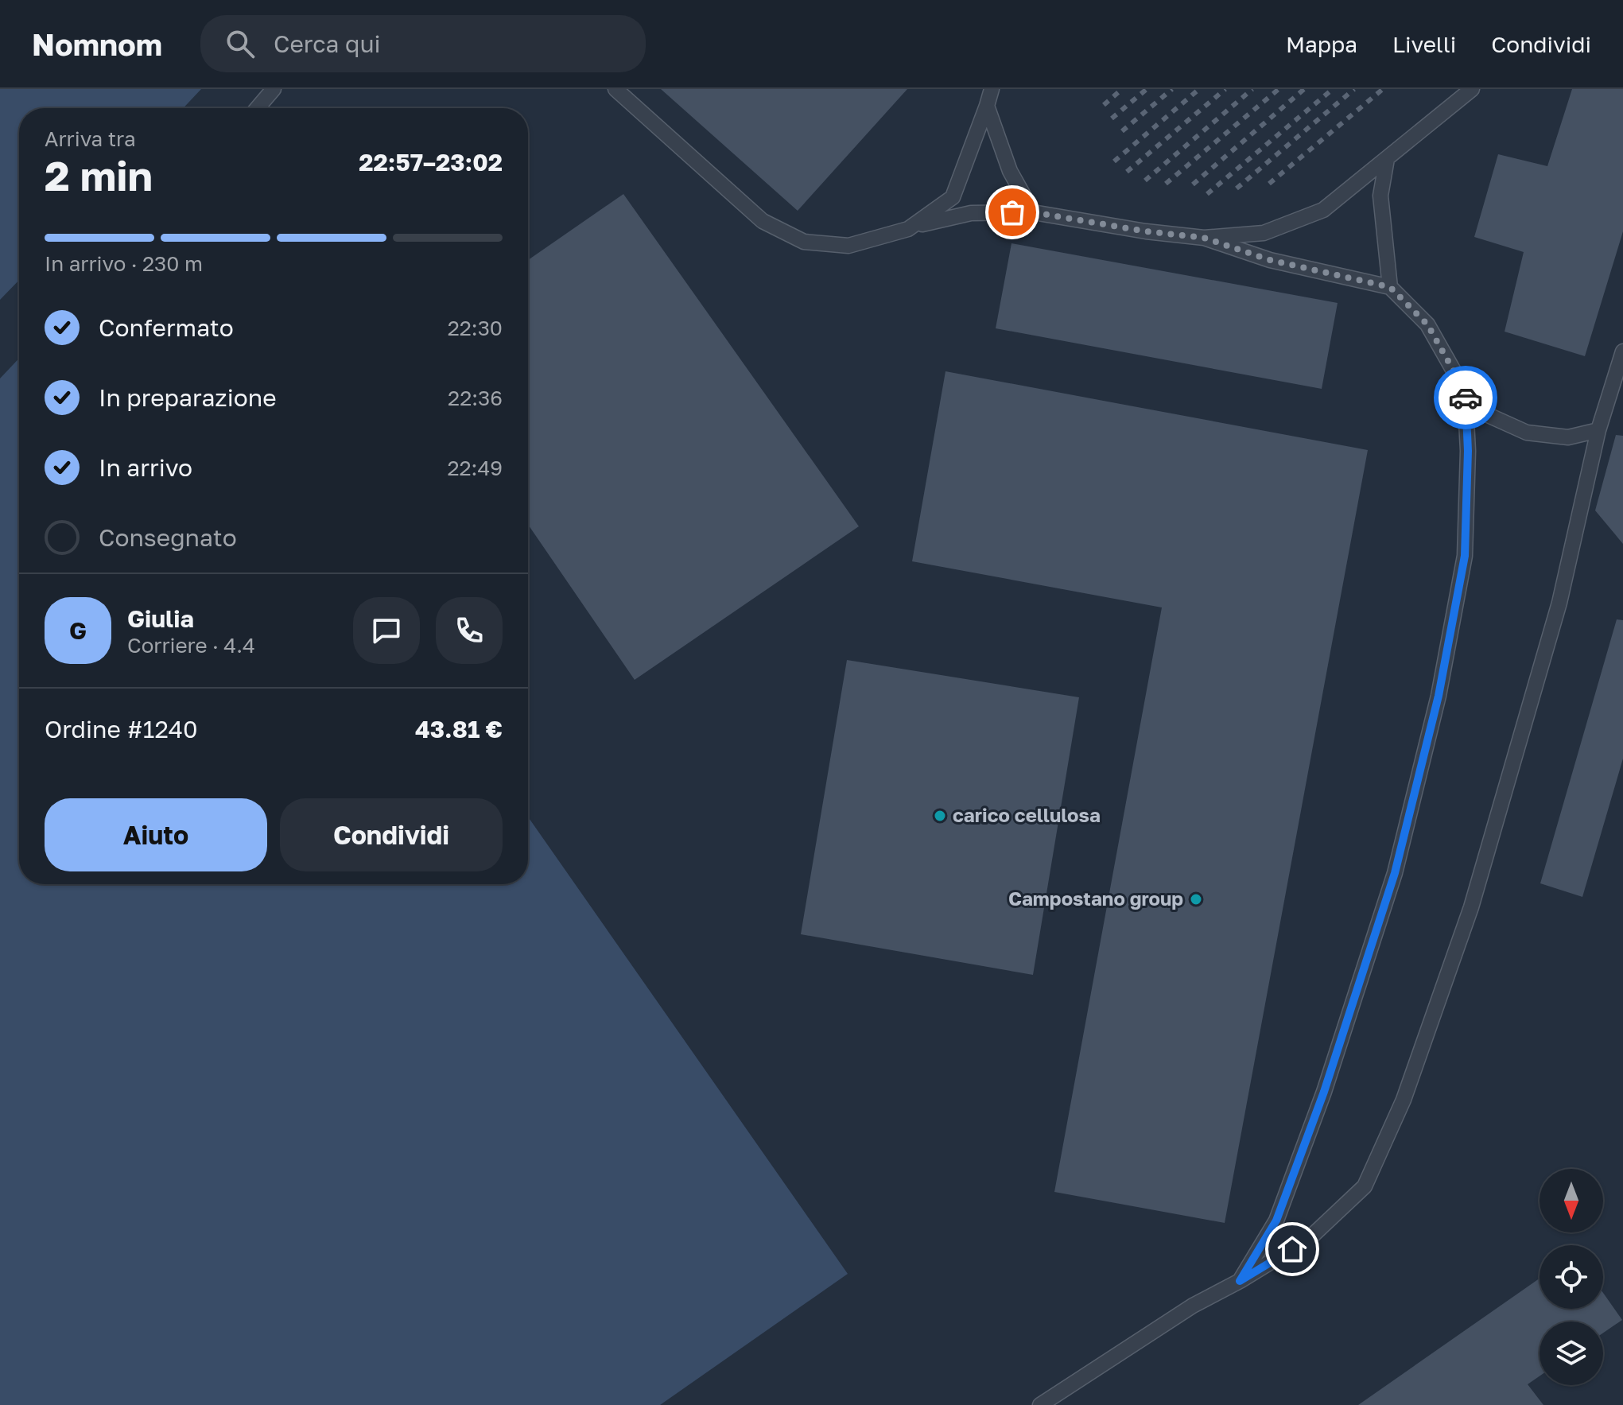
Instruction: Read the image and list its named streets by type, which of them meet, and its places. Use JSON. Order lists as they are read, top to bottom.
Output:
{
  "places": ["carico cellulosa", "Campostano group"],
  "north": "bottom",
  "page": {
    "header": "Nomnom",
    "search": "Cerca qui",
    "nav": ["Mappa", "Livelli", "Condividi"],
    "heading": ["2 min", "Arriva tra", "22:57–23:02"],
    "panel": [
      "Giulia",
      "Corriere · 4.4",
      "Ordine #1240",
      "43.81 €"
    ],
    "bar": "In arrivo · 230 m",
    "list": [
      ["Confermato", "22:30"],
      ["In preparazione", "22:36"],
      ["In arrivo", "22:49"],
      "Consegnato"
    ],
    "round": "G",
    "buttons": ["Aiuto", "Condividi"]
  }
}
